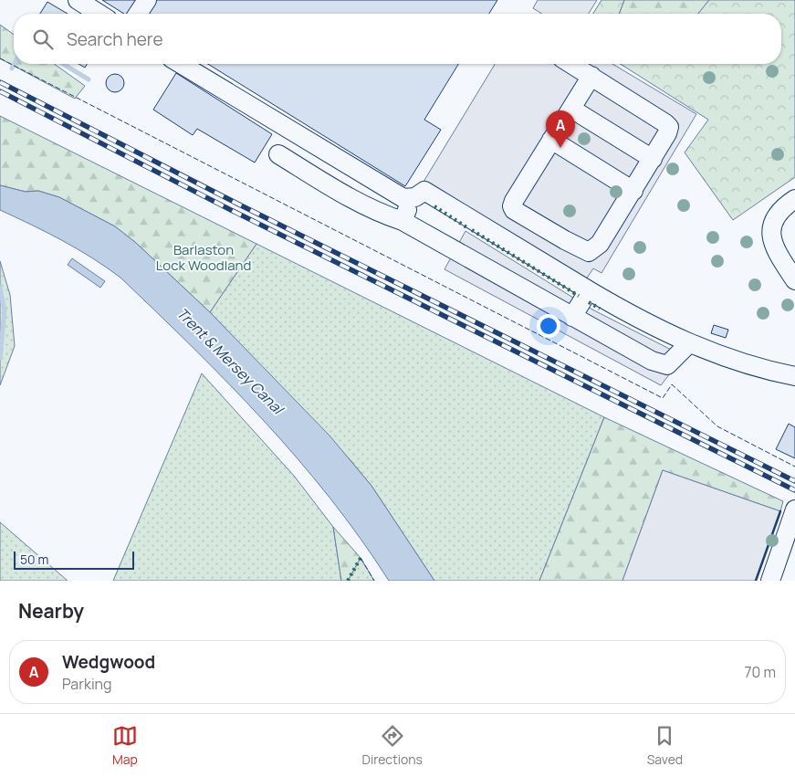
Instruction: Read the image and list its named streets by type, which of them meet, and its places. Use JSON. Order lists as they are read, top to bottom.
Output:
{
  "water": ["Trent & Mersey Canal"],
  "parks": ["Barlaston Lock Woodland"],
  "scale_bar": "50 m",
  "page": {
    "search": "Search here",
    "pins": "A",
    "scale": "50 m",
    "heading": "Nearby",
    "list": [
      {
        "mark": "A",
        "name": "Wedgwood",
        "note": "Parking",
        "value": "70 m"
      }
    ],
    "nav": ["Map", "Directions", "Saved"]
  }
}
